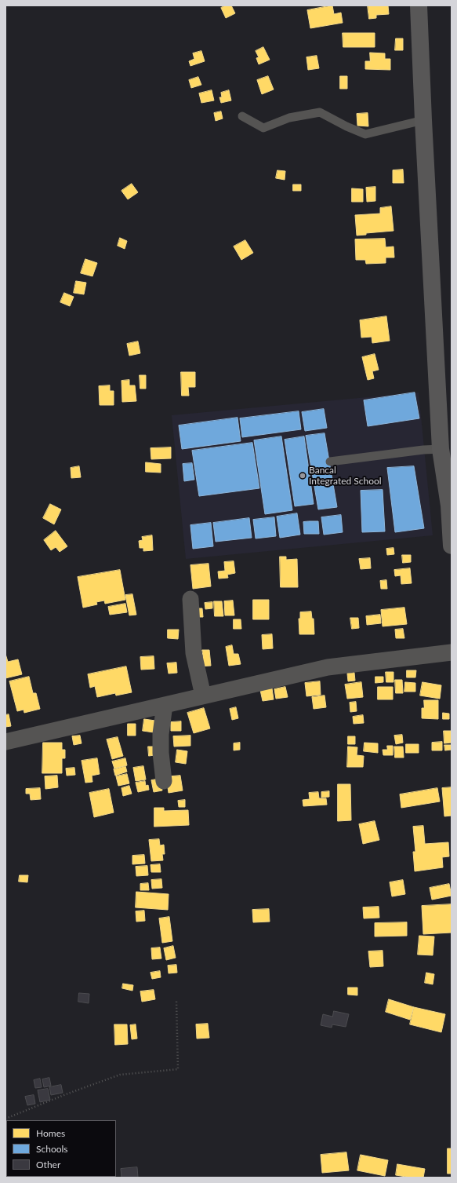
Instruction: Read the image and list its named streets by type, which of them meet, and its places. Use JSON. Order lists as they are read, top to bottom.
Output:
{
  "places": ["Bancal Integrated School"],
  "legend": ["Homes", "Schools", "Other"]
}
